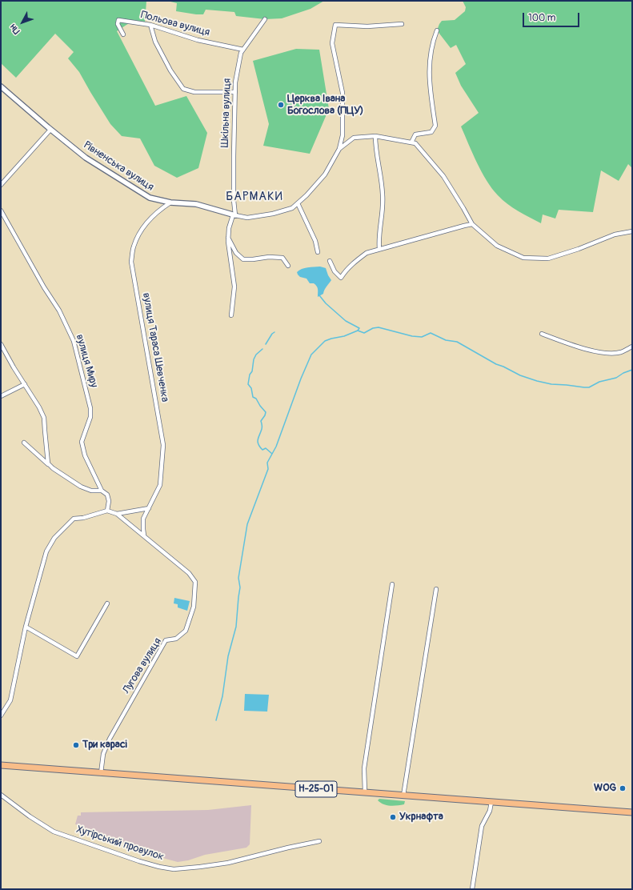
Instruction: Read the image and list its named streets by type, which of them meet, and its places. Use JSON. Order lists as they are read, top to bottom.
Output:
{
  "streets": {
    "main road": ["Н-25-01"],
    "street": [
      "Польова вулиця",
      "Шкільна вулиця",
      "Рівненська вулиця",
      "вулиця Тараса Шевченка",
      "вулиця Миру",
      "Лугова вулиця",
      "Хутірський провулок"
    ]
  },
  "crossings": [
    ["Польова вулиця", "Шкільна вулиця"],
    ["Шкільна вулиця", "Рівненська вулиця"],
    ["Рівненська вулиця", "вулиця Тараса Шевченка"],
    ["вулиця Тараса Шевченка", "Лугова вулиця"],
    ["Лугова вулиця", "Н-25-01"]
  ],
  "districts": ["БАРМАКИ"],
  "places": [
    "Церква Івана Богослова (ПЦУ)",
    "Три карасі",
    "WOG",
    "Укрнафта"
  ],
  "scale_bar": "100 m",
  "north": "bottom left"
}
